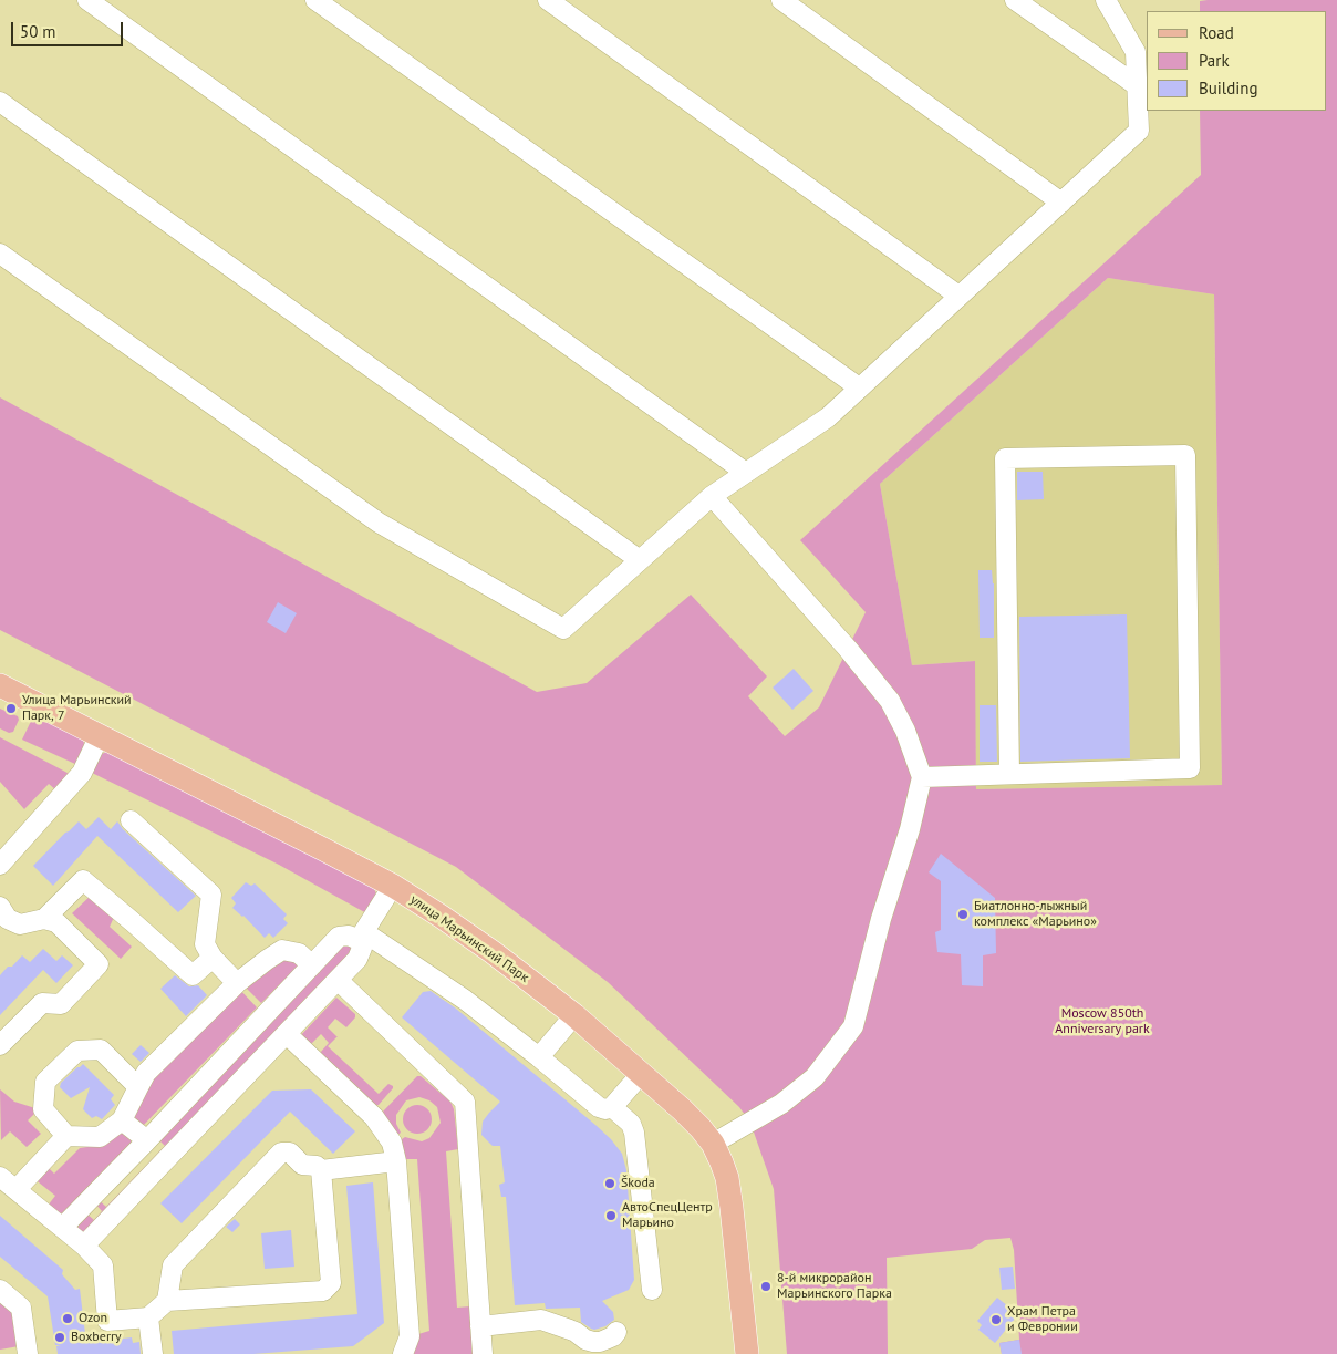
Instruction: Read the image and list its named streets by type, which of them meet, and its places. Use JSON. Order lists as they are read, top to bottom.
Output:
{
  "streets": {
    "main road": ["улица Марьинский Парк"]
  },
  "parks": ["Moscow 850th Anniversary park"],
  "places": [
    "Улица Марьинский Парк, 7",
    "Биатлонно-лыжный комплекс «Марьино»",
    "Škoda",
    "АвтоСпецЦентр Марьино",
    "8-й микрорайон Марьинского Парка",
    "Ozon",
    "Храм Петра и Февронии",
    "Boxberry"
  ],
  "legend": ["Road", "Park", "Building"],
  "scale_bar": "50 m"
}
